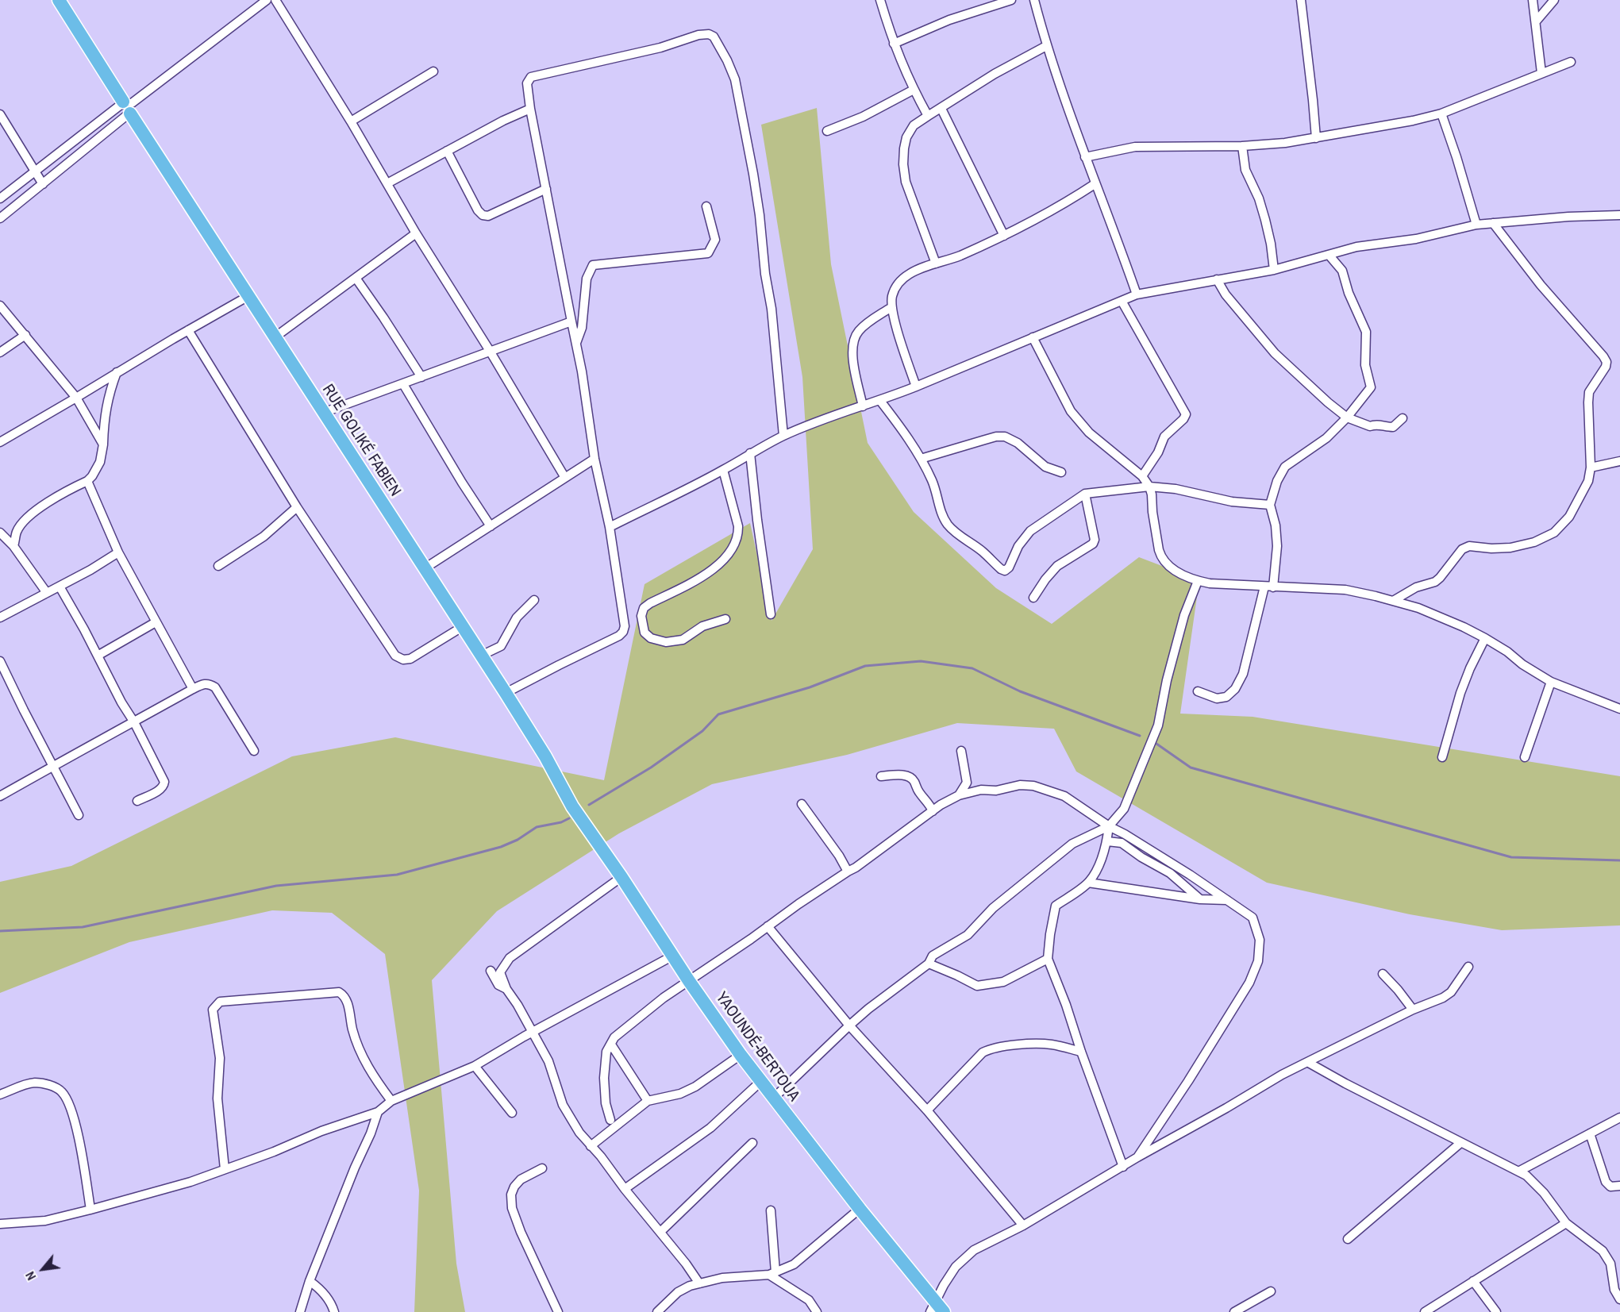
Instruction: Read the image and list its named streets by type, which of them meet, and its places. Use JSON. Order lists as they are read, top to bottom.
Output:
{
  "streets": {
    "highway": ["RUE GOLIKÉ FABIEN", "YAOUNDÉ-BERTOUA"]
  },
  "crossings": [
    ["RUE GOLIKÉ FABIEN", "YAOUNDÉ-BERTOUA"]
  ],
  "north": "bottom left"
}
